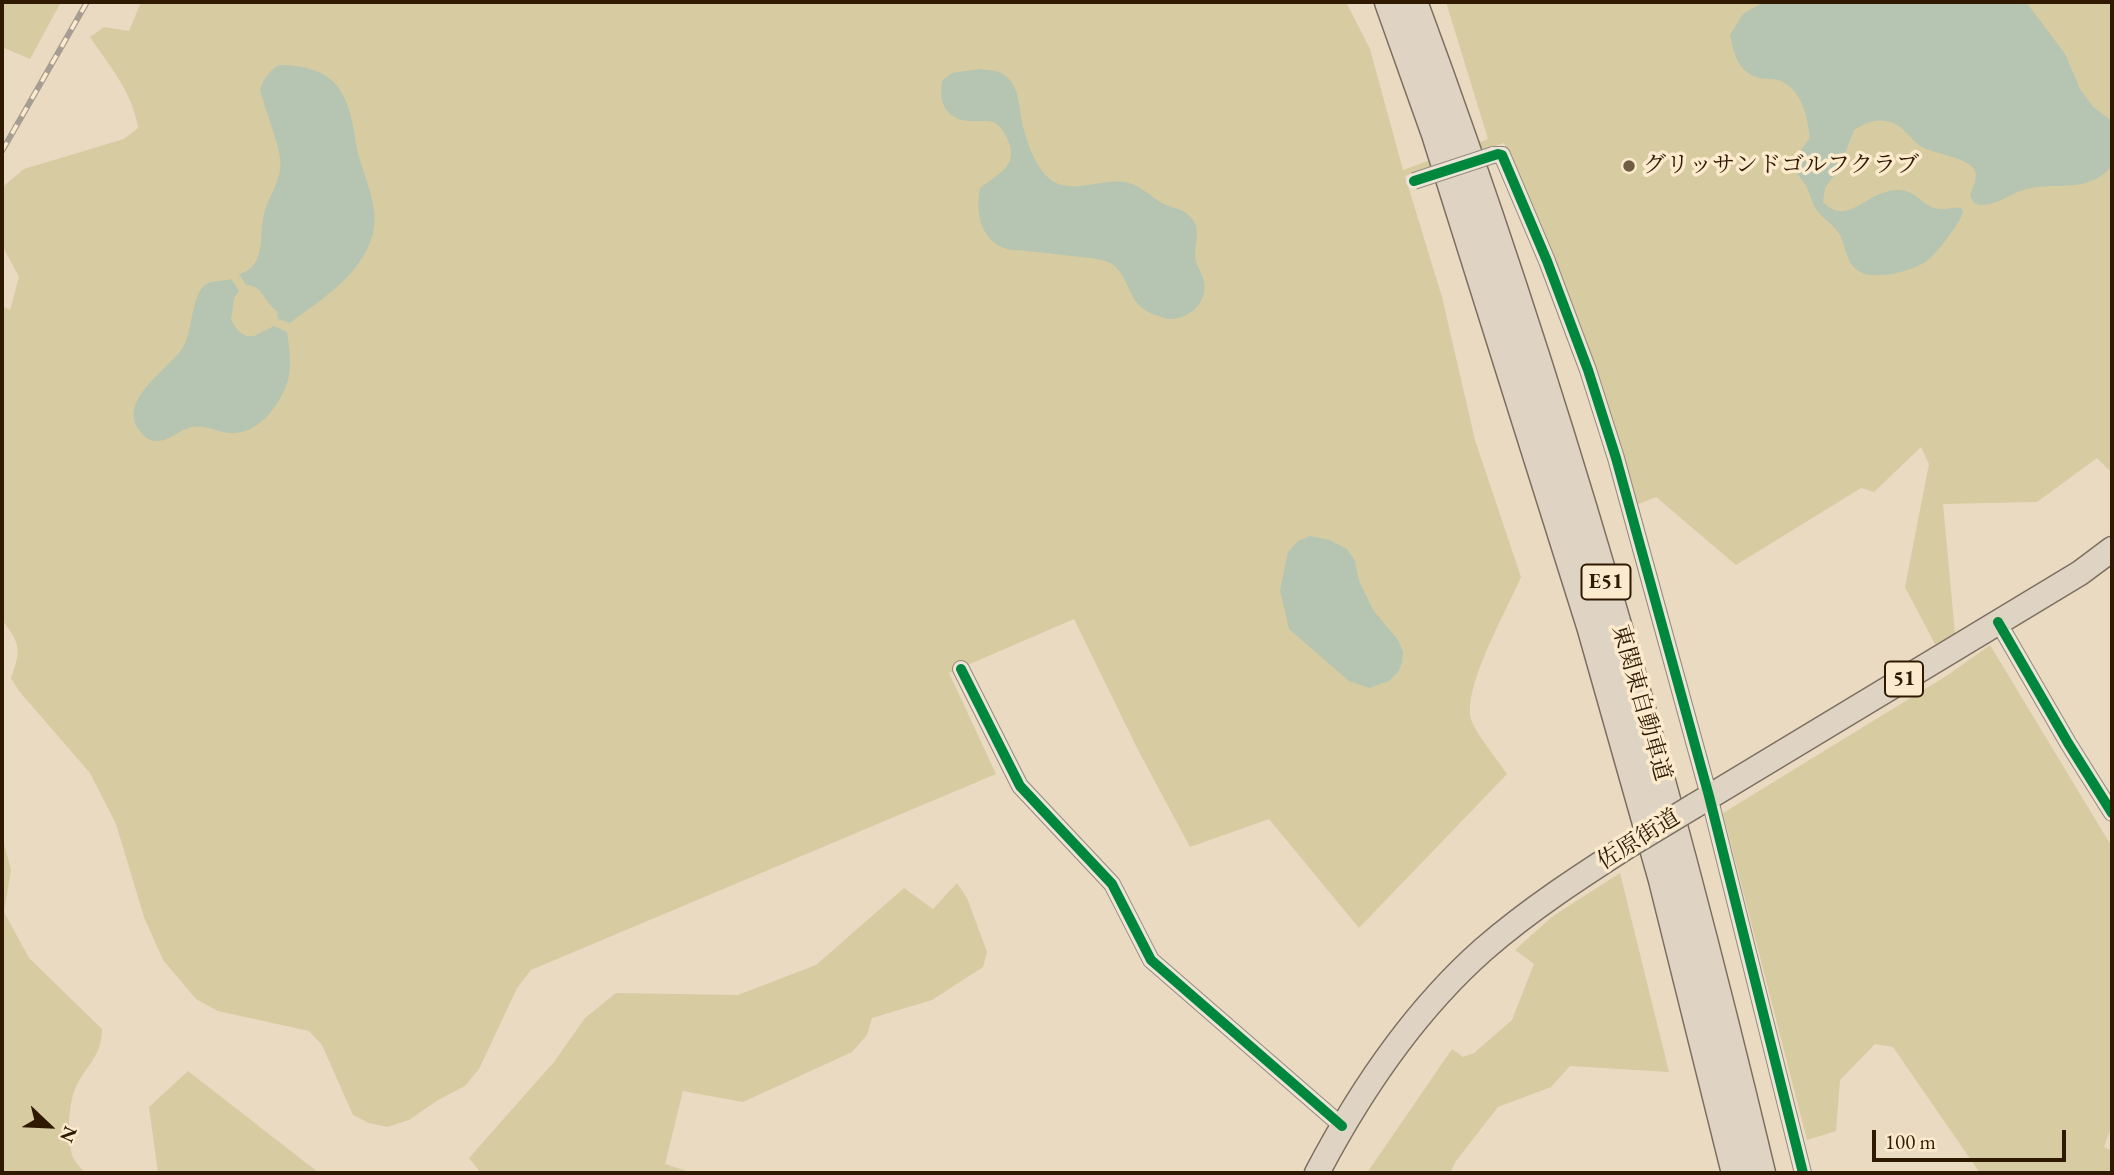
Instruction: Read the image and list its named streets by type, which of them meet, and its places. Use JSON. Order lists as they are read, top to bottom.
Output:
{
  "streets": {
    "highway": [
      "E51",
      "51",
      "東関東自動車道",
      "佐原街道"
    ]
  },
  "places": ["グリッサンドゴルフクラブ"],
  "scale_bar": "100 m",
  "north": "bottom right"
}
